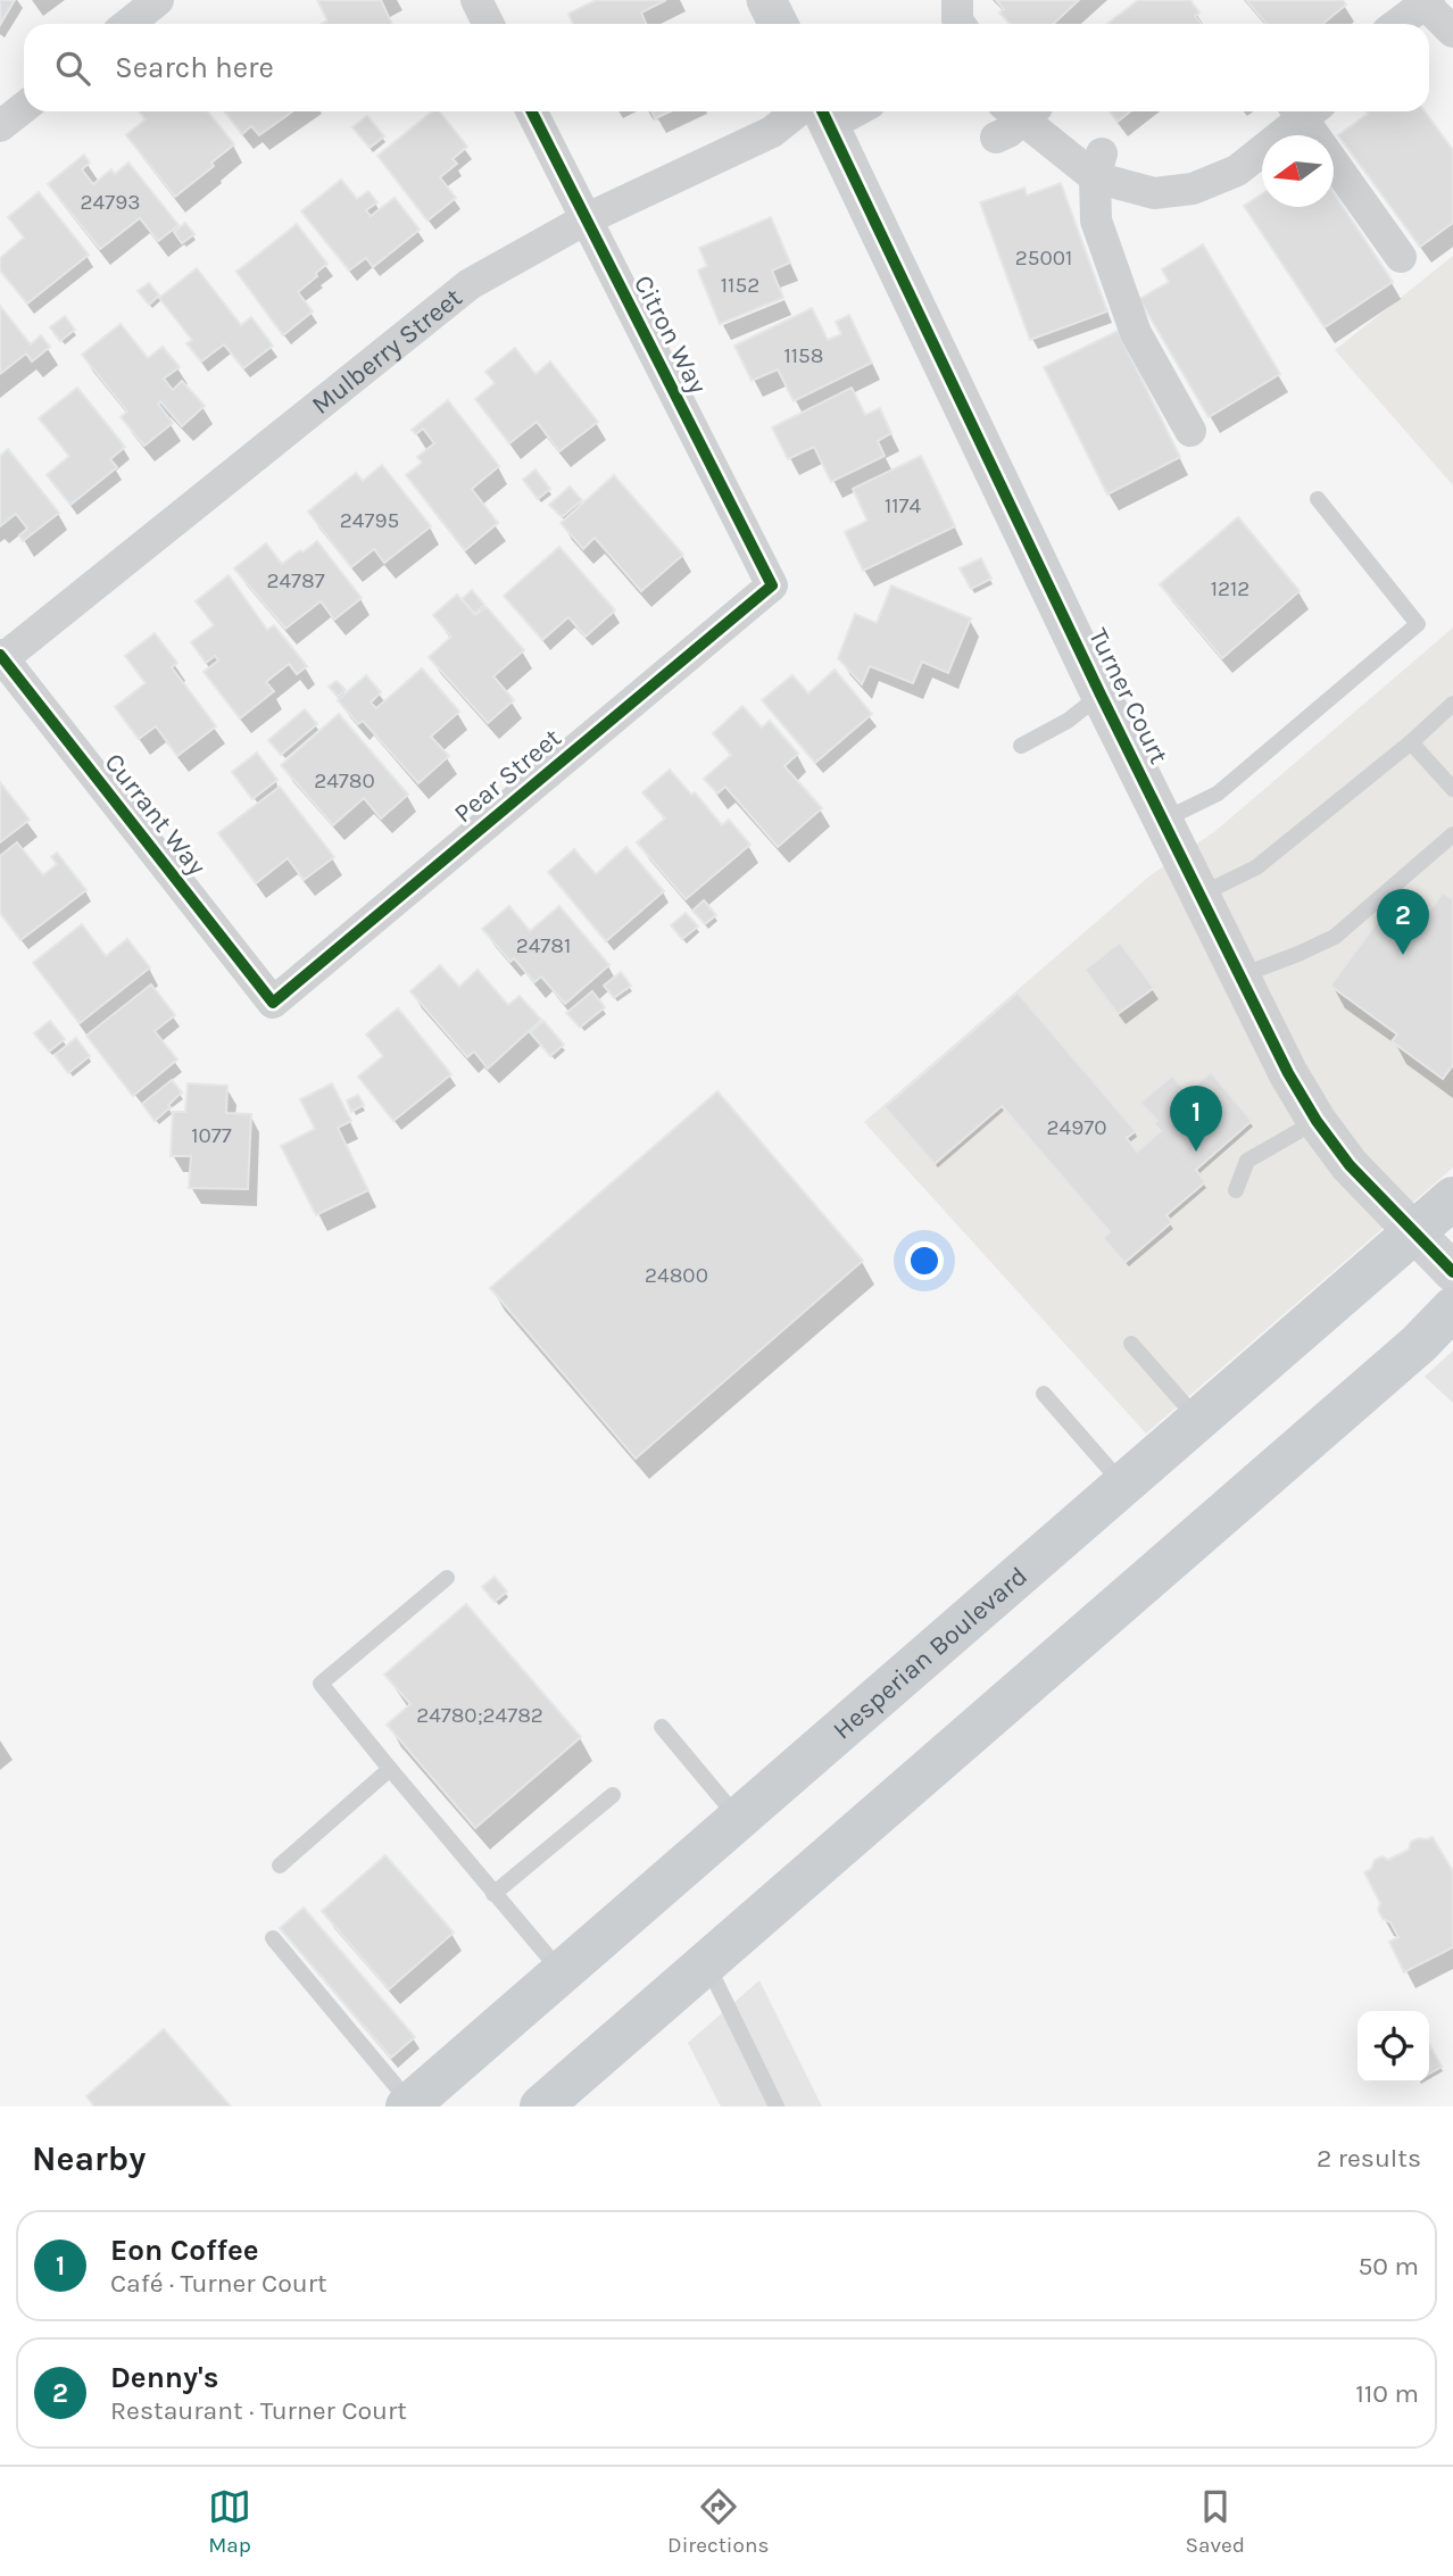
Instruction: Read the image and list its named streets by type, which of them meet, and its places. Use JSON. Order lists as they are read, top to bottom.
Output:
{
  "streets": {
    "main road": ["Hesperian Boulevard"],
    "street": [
      "Citron Way",
      "Mulberry Street",
      "Turner Court",
      "Pear Street",
      "Currant Way"
    ]
  },
  "crossings": [
    ["Citron Way", "Mulberry Street"],
    ["Citron Way", "Pear Street"],
    ["Mulberry Street", "Currant Way"],
    ["Turner Court", "Hesperian Boulevard"],
    ["Pear Street", "Currant Way"]
  ],
  "house_numbers": [
    "24793",
    "25001",
    "1152",
    "1158",
    "1174",
    "24795",
    "24787",
    "1212",
    "24780",
    "24781",
    "24970",
    "1077",
    "24800",
    "24780;24782"
  ],
  "north": "left",
  "page": {
    "search": "Search here",
    "pins": ["2", "1"],
    "heading": ["Nearby", "2 results"],
    "list": [
      {
        "mark": "1",
        "name": "Eon Coffee",
        "note": "Café · Turner Court",
        "value": "50 m"
      },
      {
        "mark": "2",
        "name": "Denny's",
        "note": "Restaurant · Turner Court",
        "value": "110 m"
      }
    ],
    "nav": ["Map", "Directions", "Saved"]
  }
}
